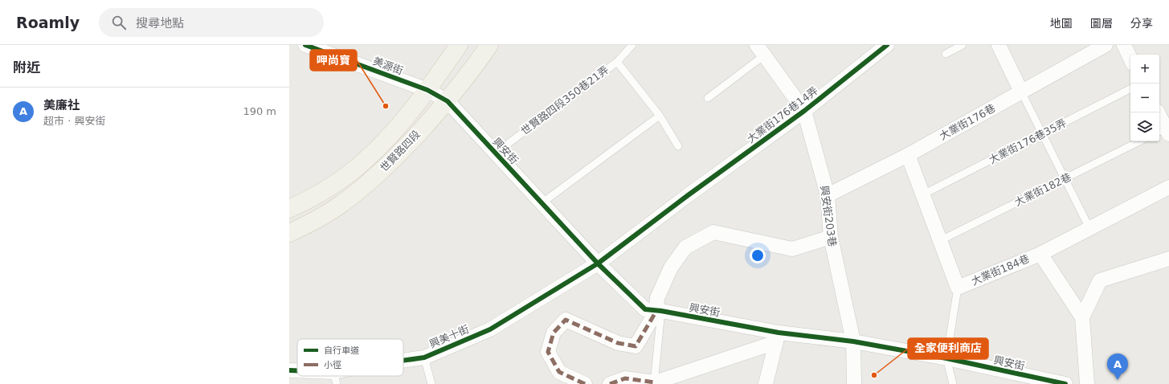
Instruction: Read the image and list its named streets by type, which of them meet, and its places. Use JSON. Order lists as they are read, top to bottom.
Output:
{
  "streets": {
    "main road": ["世賢路四段"],
    "street": [
      "美源街",
      "大業街176巷14弄",
      "大業街176巷",
      "興安街",
      "興安街203巷",
      "大業街184巷",
      "興美十街"
    ],
    "lane": ["世賢路四段350巷21弄", "大業街176巷35弄", "大業街182巷"]
  },
  "crossings": [
    ["美源街", "世賢路四段"],
    ["美源街", "興安街"],
    ["世賢路四段350巷21弄", "興安街"],
    ["大業街176巷14弄", "興安街"],
    ["大業街176巷14弄", "興安街203巷"],
    ["大業街176巷14弄", "興美十街"],
    ["大業街176巷", "興安街203巷"],
    ["大業街176巷", "大業街184巷"],
    ["大業街176巷35弄", "大業街184巷"],
    ["世賢路四段", "興安街"],
    ["興安街", "興安街203巷"],
    ["興安街", "興美十街"],
    ["大業街182巷", "大業街184巷"]
  ],
  "places": ["呷尚寶", "全家便利商店"],
  "legend": ["自行車道", "小徑"],
  "page": {
    "header": "Roamly",
    "search": "搜尋地點",
    "nav": ["地圖", "圖層", "分享"],
    "heading": "附近",
    "map_buttons": ["+", "−"],
    "list": [
      {
        "mark": "A",
        "name": "美廉社",
        "note": "超市 · 興安街",
        "value": "190 m"
      }
    ],
    "pins": "A"
  }
}
